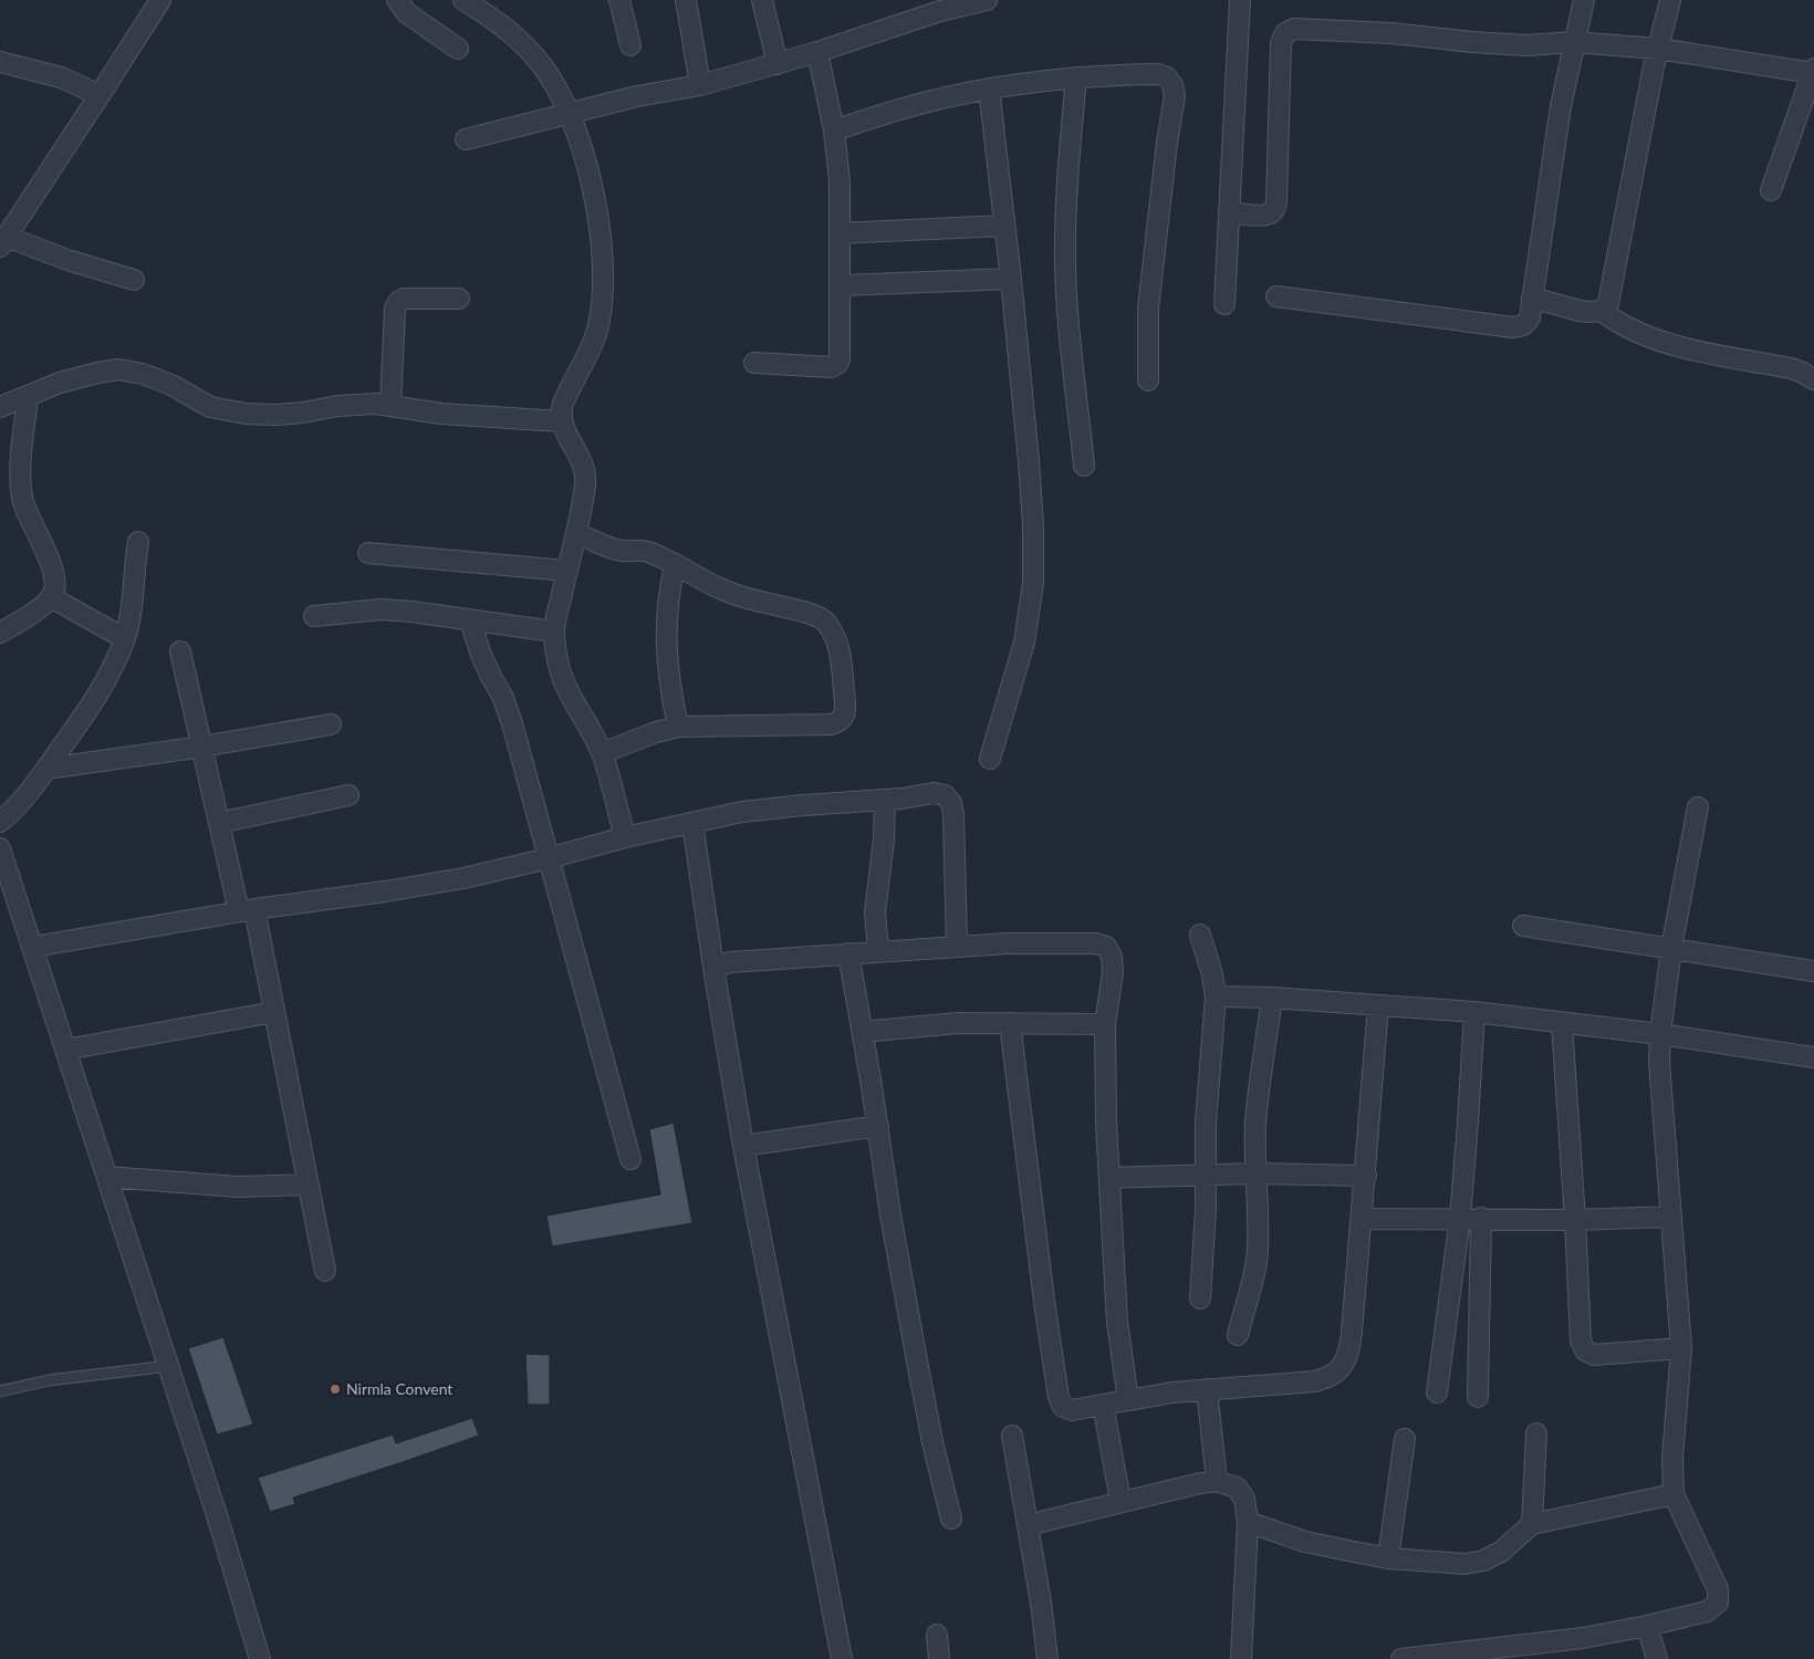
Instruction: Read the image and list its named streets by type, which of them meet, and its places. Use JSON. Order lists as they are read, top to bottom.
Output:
{
  "places": ["Nirmla Convent"]
}
